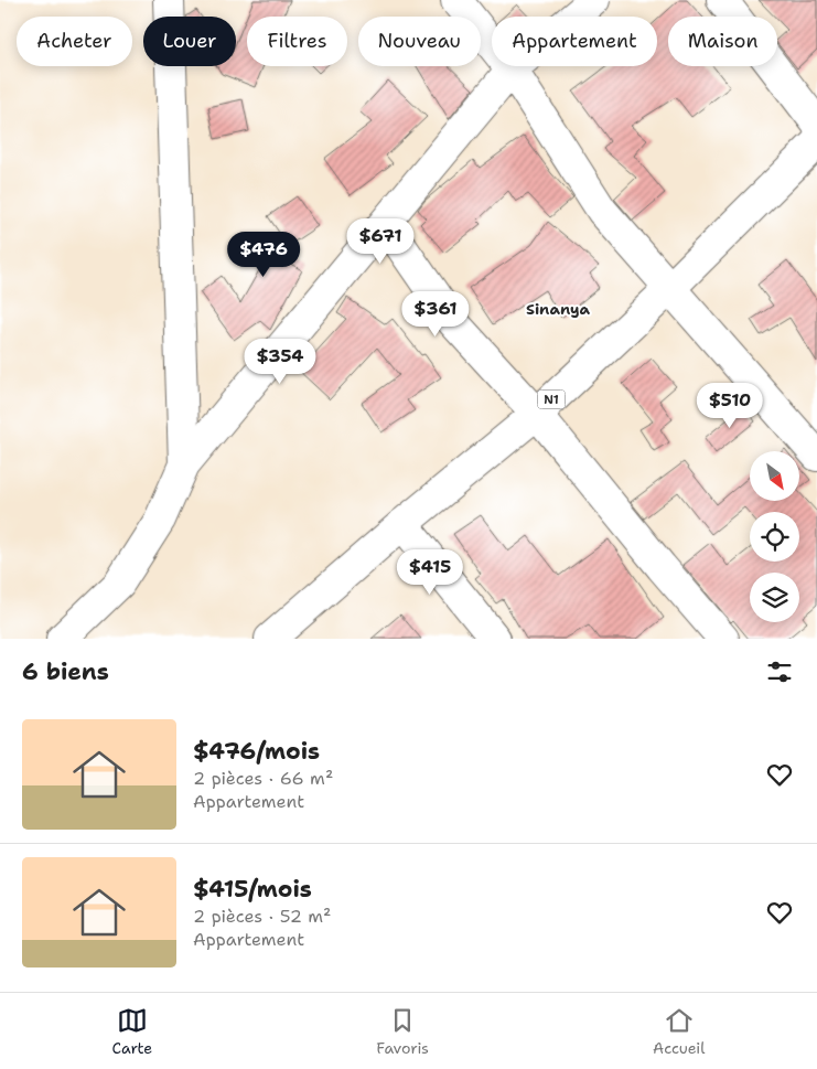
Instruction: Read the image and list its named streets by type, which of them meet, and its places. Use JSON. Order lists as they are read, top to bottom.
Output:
{
  "streets": {
    "main road": ["N1"]
  },
  "districts": ["Sinanya"],
  "north": "bottom right",
  "page": {
    "chip": [
      "Acheter",
      "Louer",
      "Filtres",
      "Nouveau",
      "Appartement",
      "Maison"
    ],
    "price": [
      "$671",
      "$476",
      "$361",
      "$354",
      "$510",
      "$415"
    ],
    "heading": "6 biens",
    "list": [
      {
        "name": "$476/mois",
        "note": "2 pièces · 66 m² · Appartement"
      },
      {
        "name": "$415/mois",
        "note": "2 pièces · 52 m² · Appartement"
      }
    ],
    "tabs": ["Carte", "Favoris", "Accueil"]
  }
}
